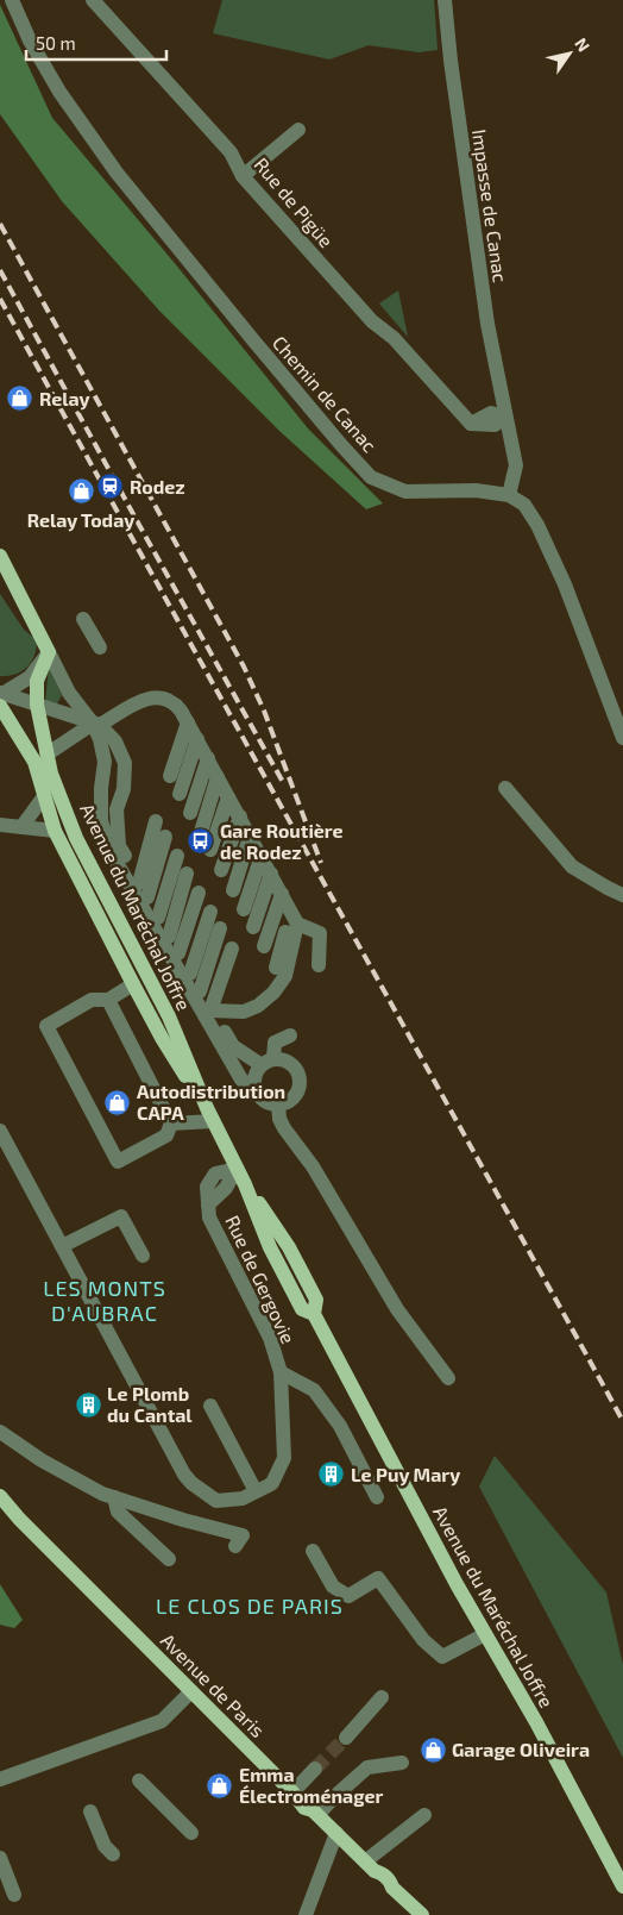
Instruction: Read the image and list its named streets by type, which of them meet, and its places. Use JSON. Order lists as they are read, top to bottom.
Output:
{
  "streets": {
    "main road": ["Avenue du Maréchal Joffre", "Avenue de Paris"],
    "street": [
      "Rue de Pigüe",
      "Impasse de Canac",
      "Chemin de Canac",
      "Rue de Gergovie"
    ]
  },
  "crossings": [
    ["Rue de Pigüe", "Impasse de Canac"],
    ["Avenue du Maréchal Joffre", "Rue de Gergovie"]
  ],
  "districts": ["LES MONTS D'AUBRAC", "LE CLOS DE PARIS"],
  "places": {
    "shop": [
      "Relay",
      "Relay Today",
      "Autodistribution CAPA",
      "Garage Oliveira",
      "Emma Électroménager"
    ],
    "station": ["Rodez"],
    "bus stop": ["Gare Routière de Rodez"],
    "building": ["Le Plomb du Cantal", "Le Puy Mary"]
  },
  "scale_bar": "50 m",
  "north": "top right"
}
